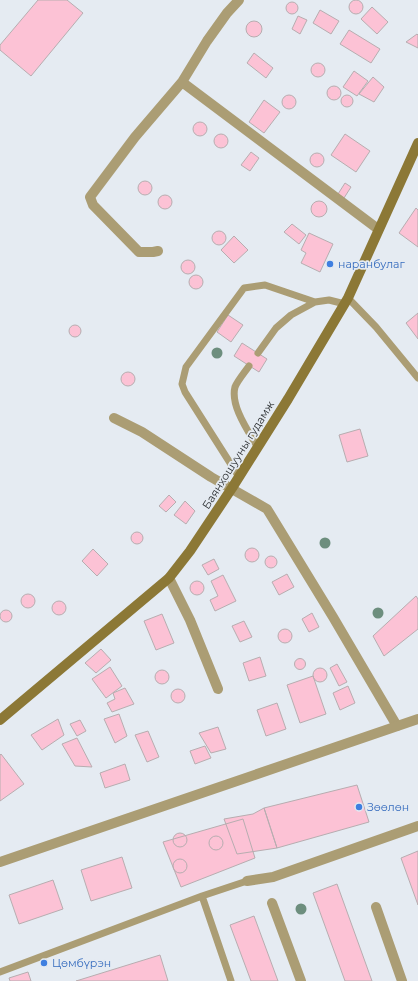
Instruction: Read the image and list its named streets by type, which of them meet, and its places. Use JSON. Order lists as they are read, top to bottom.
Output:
{
  "streets": {
    "main road": ["Баянхошууны гудамж"]
  },
  "places": ["наранбулаг", "Зөөлөн", "Цөмбүрэн"]
}
